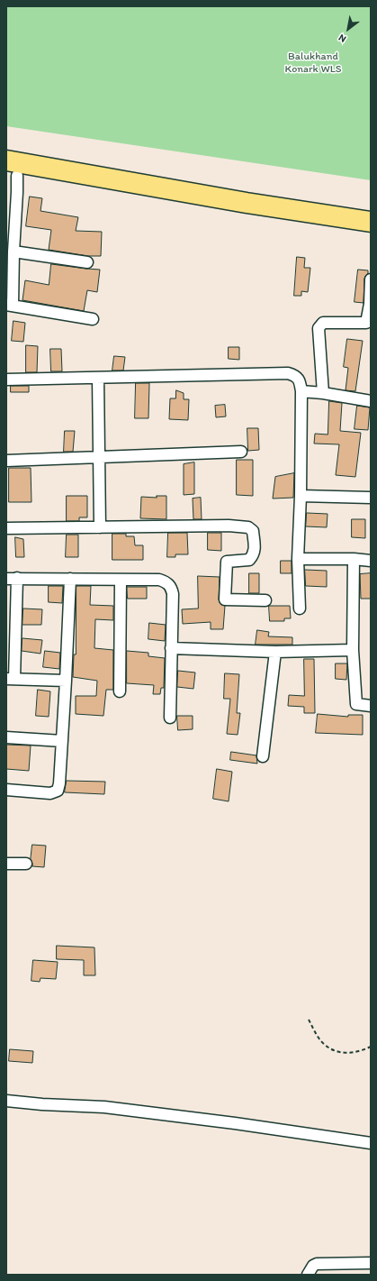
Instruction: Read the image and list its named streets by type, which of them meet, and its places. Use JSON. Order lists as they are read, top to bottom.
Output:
{
  "parks": ["Balukhand Konark WLS"],
  "north": "bottom left"
}
